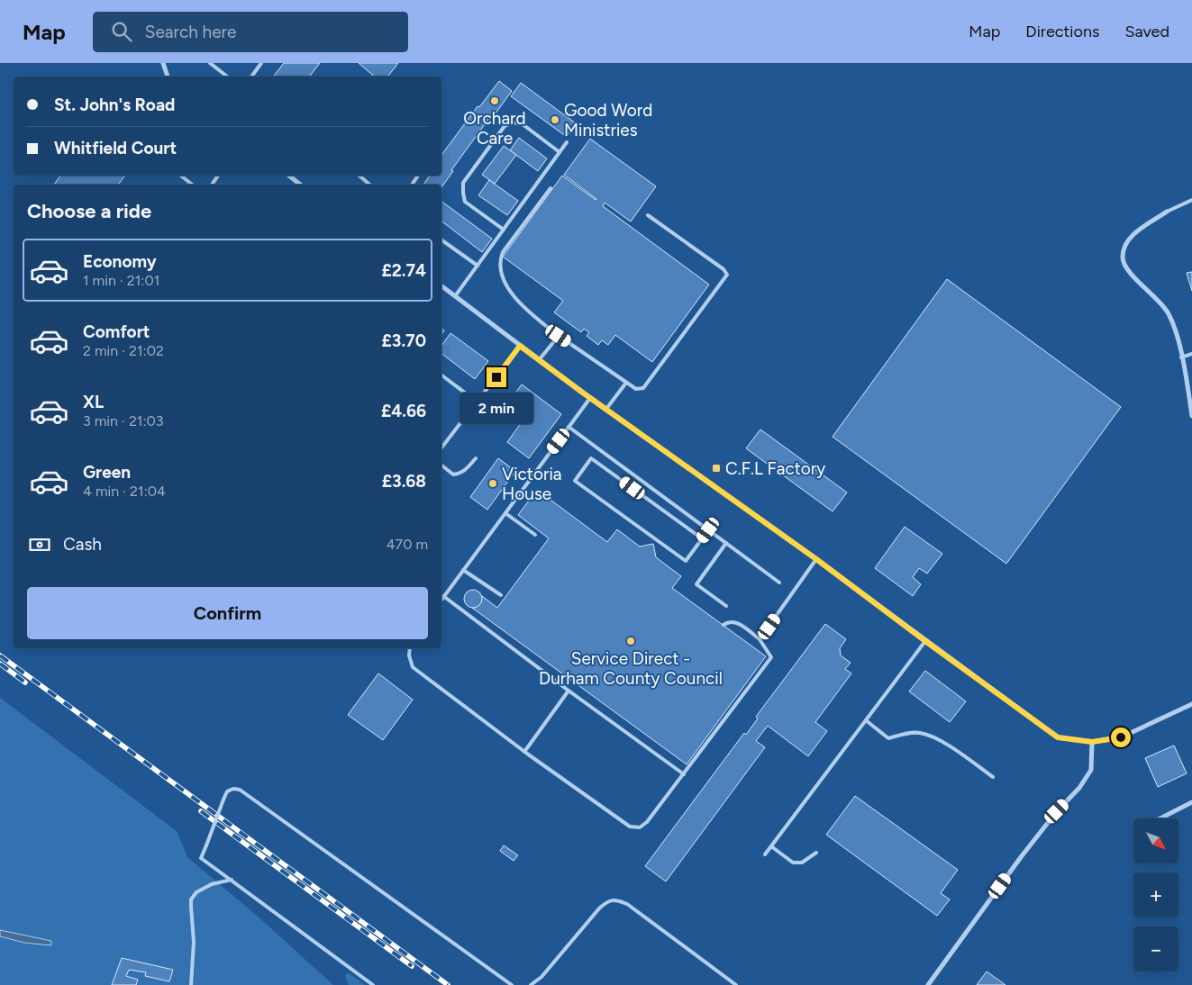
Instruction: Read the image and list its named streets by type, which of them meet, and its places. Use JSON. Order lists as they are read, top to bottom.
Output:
{
  "places": {
    "other": [
      "Orchard Care",
      "Good Word Ministries",
      "Victoria House",
      "Service Direct - Durham County Council"
    ],
    "transit": ["C.F.L Factory"]
  },
  "north": "bottom right",
  "page": {
    "header": "Map",
    "search": "Search here",
    "nav": ["Map", "Directions", "Saved"],
    "banner": ["St. John's Road", "Whitfield Court"],
    "heading": "Choose a ride",
    "list": [
      {
        "name": "Economy",
        "note": "1 min · 21:01",
        "value": "£2.74"
      },
      {
        "name": "Comfort",
        "note": "2 min · 21:02",
        "value": "£3.70"
      },
      {
        "name": "XL",
        "note": "3 min · 21:03",
        "value": "£4.66"
      },
      {
        "name": "Green",
        "note": "4 min · 21:04",
        "value": "£3.68"
      }
    ],
    "bubble": "2 min",
    "pay": ["Cash", "470 m"],
    "buttons": "Confirm",
    "map_buttons": ["+", "−"]
  }
}
